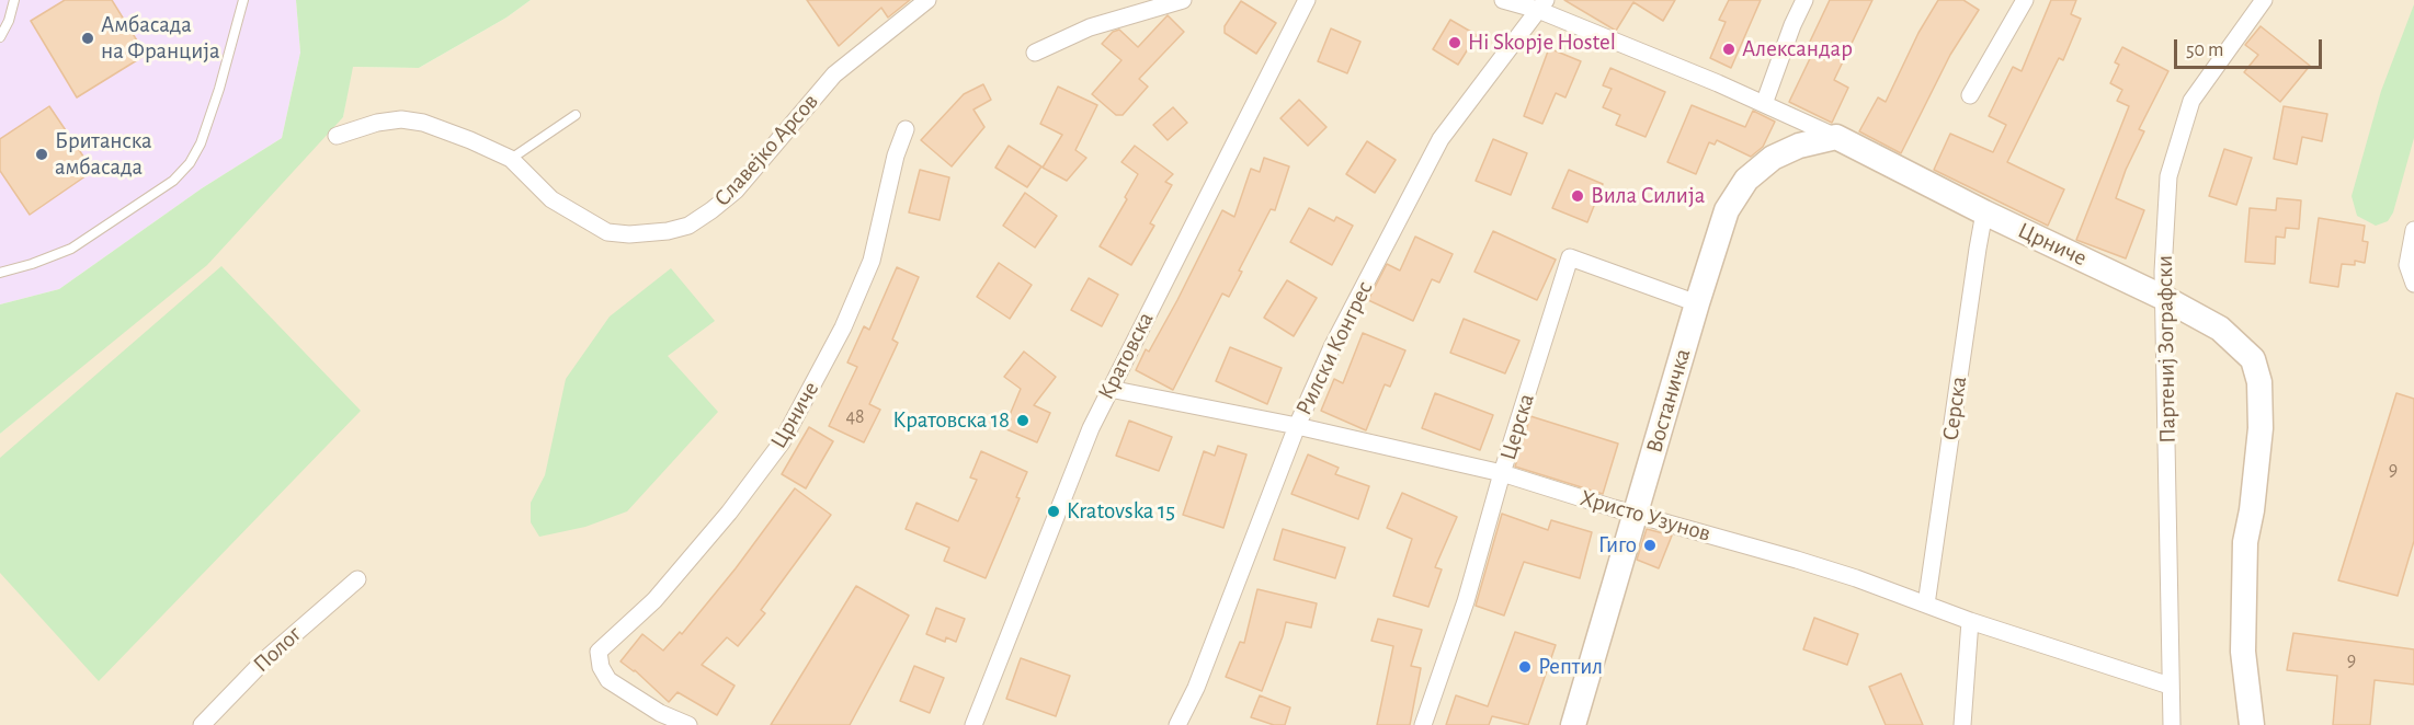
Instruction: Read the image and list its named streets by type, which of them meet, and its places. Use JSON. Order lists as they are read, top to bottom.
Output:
{
  "streets": {
    "street": [
      "Славејко Арсов",
      "Црниче",
      "Рилски Конгрес",
      "Партениј Зографски",
      "Кратовска",
      "Востаничка",
      "Серска",
      "Церска",
      "Христо Узунов",
      "Полог"
    ]
  },
  "crossings": [
    ["Црниче", "Рилски Конгрес"],
    ["Црниче", "Партениј Зографски"],
    ["Црниче", "Востаничка"],
    ["Црниче", "Серска"],
    ["Рилски Конгрес", "Христо Узунов"],
    ["Партениј Зографски", "Христо Узунов"],
    ["Кратовска", "Христо Узунов"],
    ["Востаничка", "Церска"],
    ["Востаничка", "Христо Узунов"],
    ["Серска", "Христо Узунов"],
    ["Церска", "Христо Узунов"]
  ],
  "places": [
    "Амбасада на Франција",
    "Hi Skopje Hostel",
    "Александар",
    "Британска амбасада",
    "Вила Силија",
    "Кратовска 18",
    "Kratovska 15",
    "Гиго",
    "Рептил"
  ],
  "house_numbers": ["48", "9", "9"],
  "scale_bar": "50 m"
}
